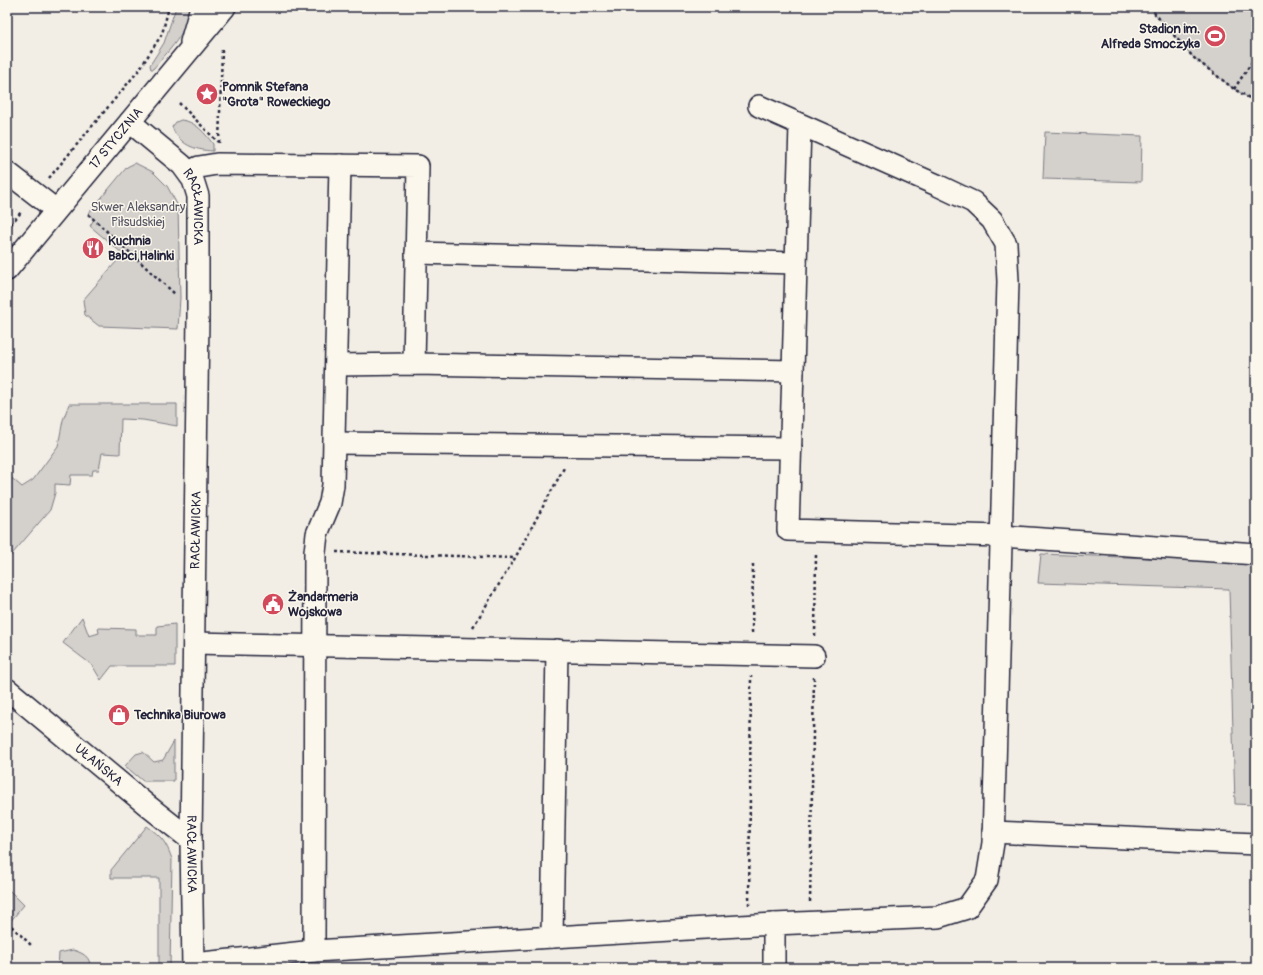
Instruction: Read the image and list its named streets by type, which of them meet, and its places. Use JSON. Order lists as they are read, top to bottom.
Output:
{
  "streets": {
    "street": ["17 STYCZNIA", "RACŁAWICKA", "UŁAŃSKA"]
  },
  "crossings": [
    ["17 STYCZNIA", "RACŁAWICKA"],
    ["RACŁAWICKA", "UŁAŃSKA"]
  ],
  "parks": ["Skwer Aleksandry Piłsudskiej"],
  "places": {
    "sports": ["Stadion im. Alfreda Smoczyka"],
    "place": ["Pomnik Stefana \"Grota\" Roweckiego"],
    "restaurant": ["Kuchnia Babci Halinki"],
    "public building": ["Żandarmeria Wojskowa"],
    "shop": ["Technika Biurowa"]
  }
}
